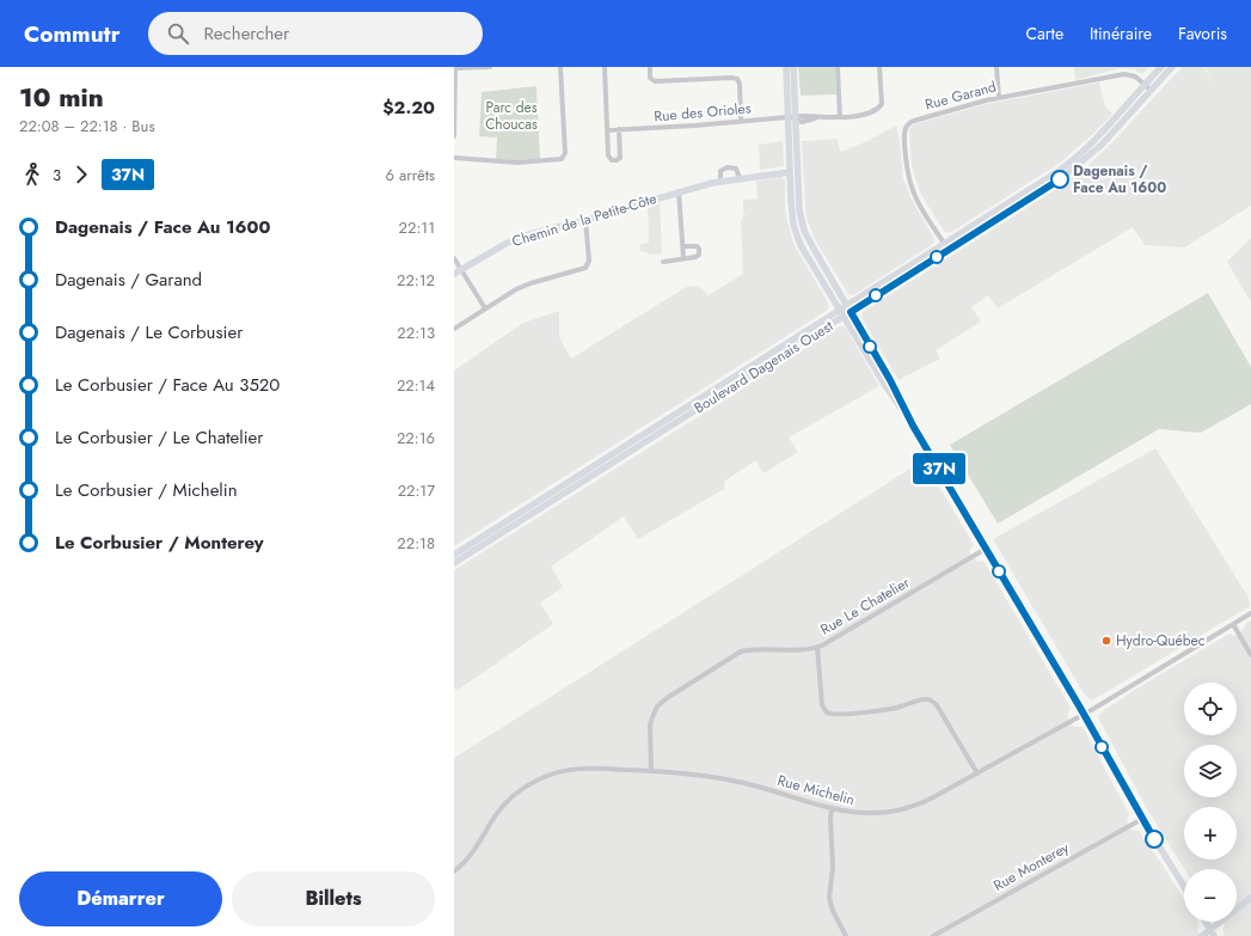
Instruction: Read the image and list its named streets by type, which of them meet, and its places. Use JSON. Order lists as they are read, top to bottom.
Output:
{
  "streets": {
    "street": [
      "Rue Garand",
      "Rue des Orioles",
      "Chemin de la Petite-Côte",
      "Boulevard Dagenais Ouest",
      "Rue Le Chatelier",
      "Rue Michelin",
      "Rue Monterey"
    ]
  },
  "crossings": [
    ["Rue Garand", "Boulevard Dagenais Ouest"],
    ["Rue Le Chatelier", "Rue Michelin"]
  ],
  "parks": ["Parc des Choucas"],
  "places": ["Dagenais / Face Au 1600", "Hydro-Québec"],
  "lines": ["bus line 37N"],
  "page": {
    "header": "Commutr",
    "search": "Rechercher",
    "nav": ["Carte", "Itinéraire", "Favoris"],
    "heading": ["10 min", "22:08 – 22:18 · Bus", "$2.20"],
    "on_map": "37N",
    "legs": ["3", "37N", "6 arrêts"],
    "list": [
      {
        "name": "Dagenais / Face Au 1600",
        "value": "22:11"
      },
      {
        "name": "Dagenais / Garand",
        "value": "22:12"
      },
      {
        "name": "Dagenais / Le Corbusier",
        "value": "22:13"
      },
      {
        "name": "Le Corbusier / Face Au 3520",
        "value": "22:14"
      },
      {
        "name": "Le Corbusier / Le Chatelier",
        "value": "22:16"
      },
      {
        "name": "Le Corbusier / Michelin",
        "value": "22:17"
      },
      {
        "name": "Le Corbusier / Monterey",
        "value": "22:18"
      }
    ],
    "map_buttons": ["+", "−"],
    "buttons": ["Démarrer", "Billets"]
  }
}
